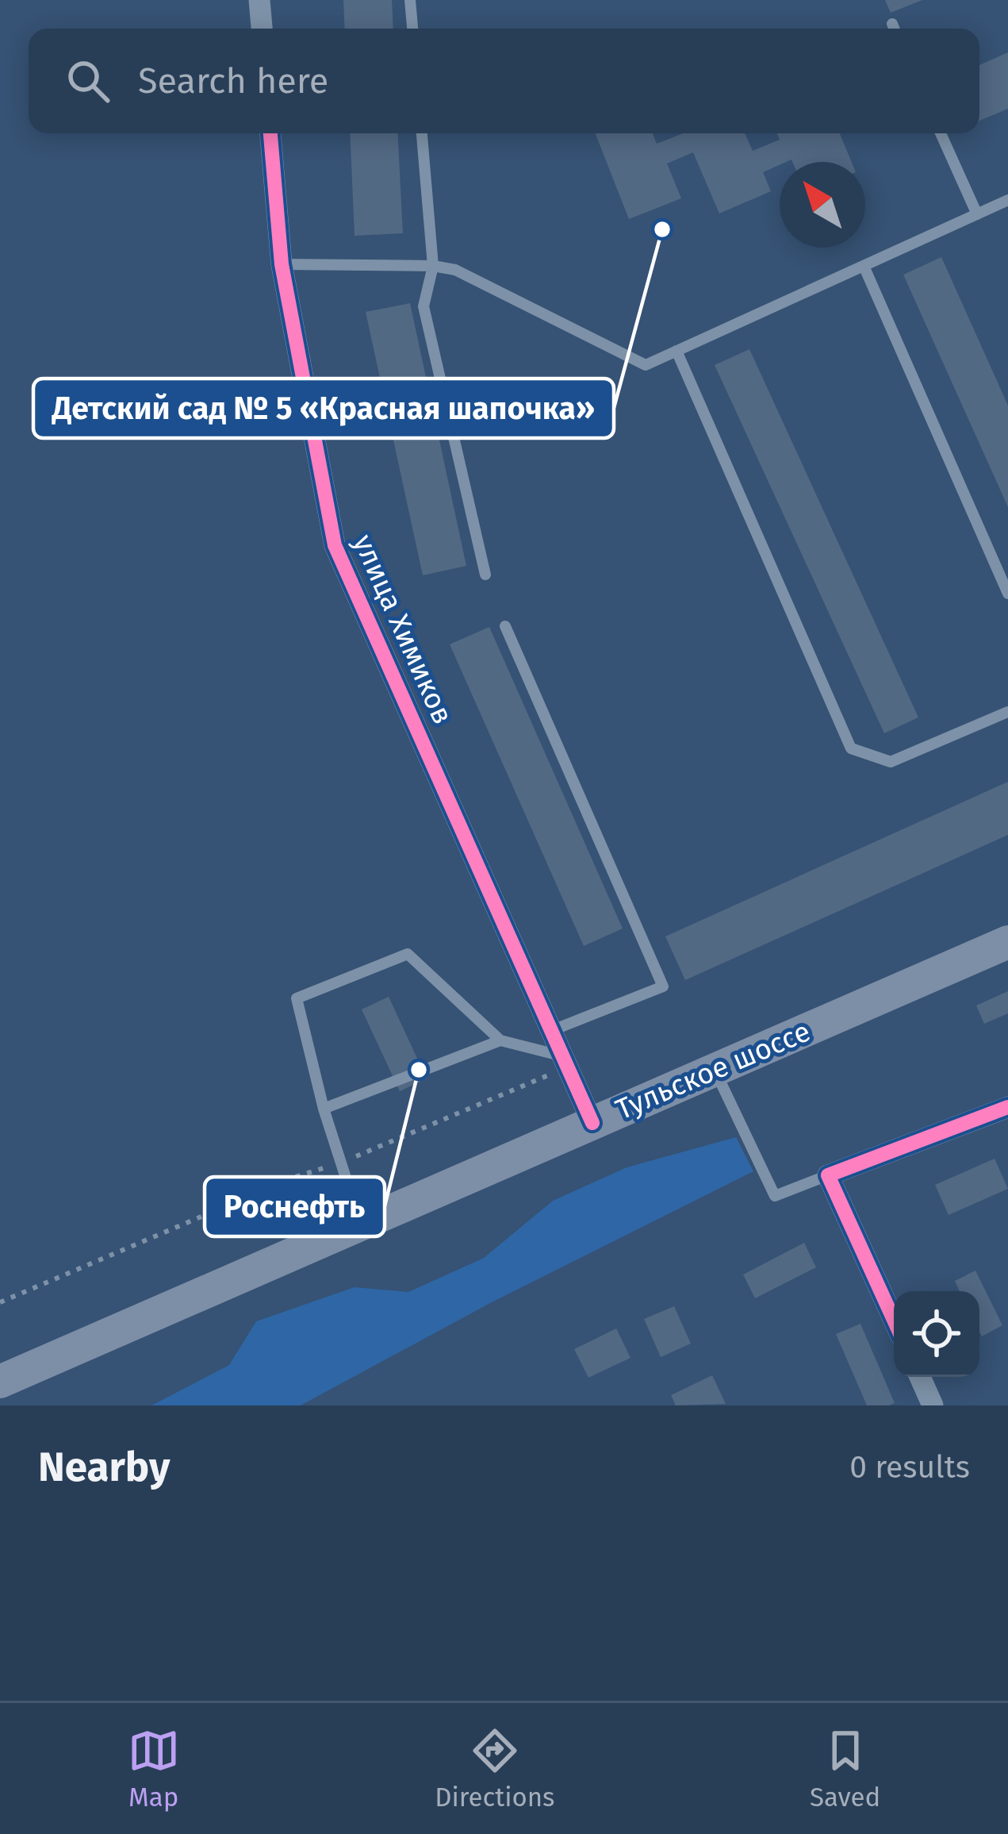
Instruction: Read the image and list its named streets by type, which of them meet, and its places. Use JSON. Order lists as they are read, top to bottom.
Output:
{
  "streets": {
    "main road": ["Тульское шоссе"],
    "street": ["улица Химиков"]
  },
  "crossings": [
    ["улица Химиков", "Тульское шоссе"]
  ],
  "places": ["Детский сад № 5 «Красная шапочка»", "Роснефть"],
  "north": "top left",
  "page": {
    "search": "Search here",
    "heading": ["Nearby", "0 results"],
    "nav": ["Map", "Directions", "Saved"]
  }
}
